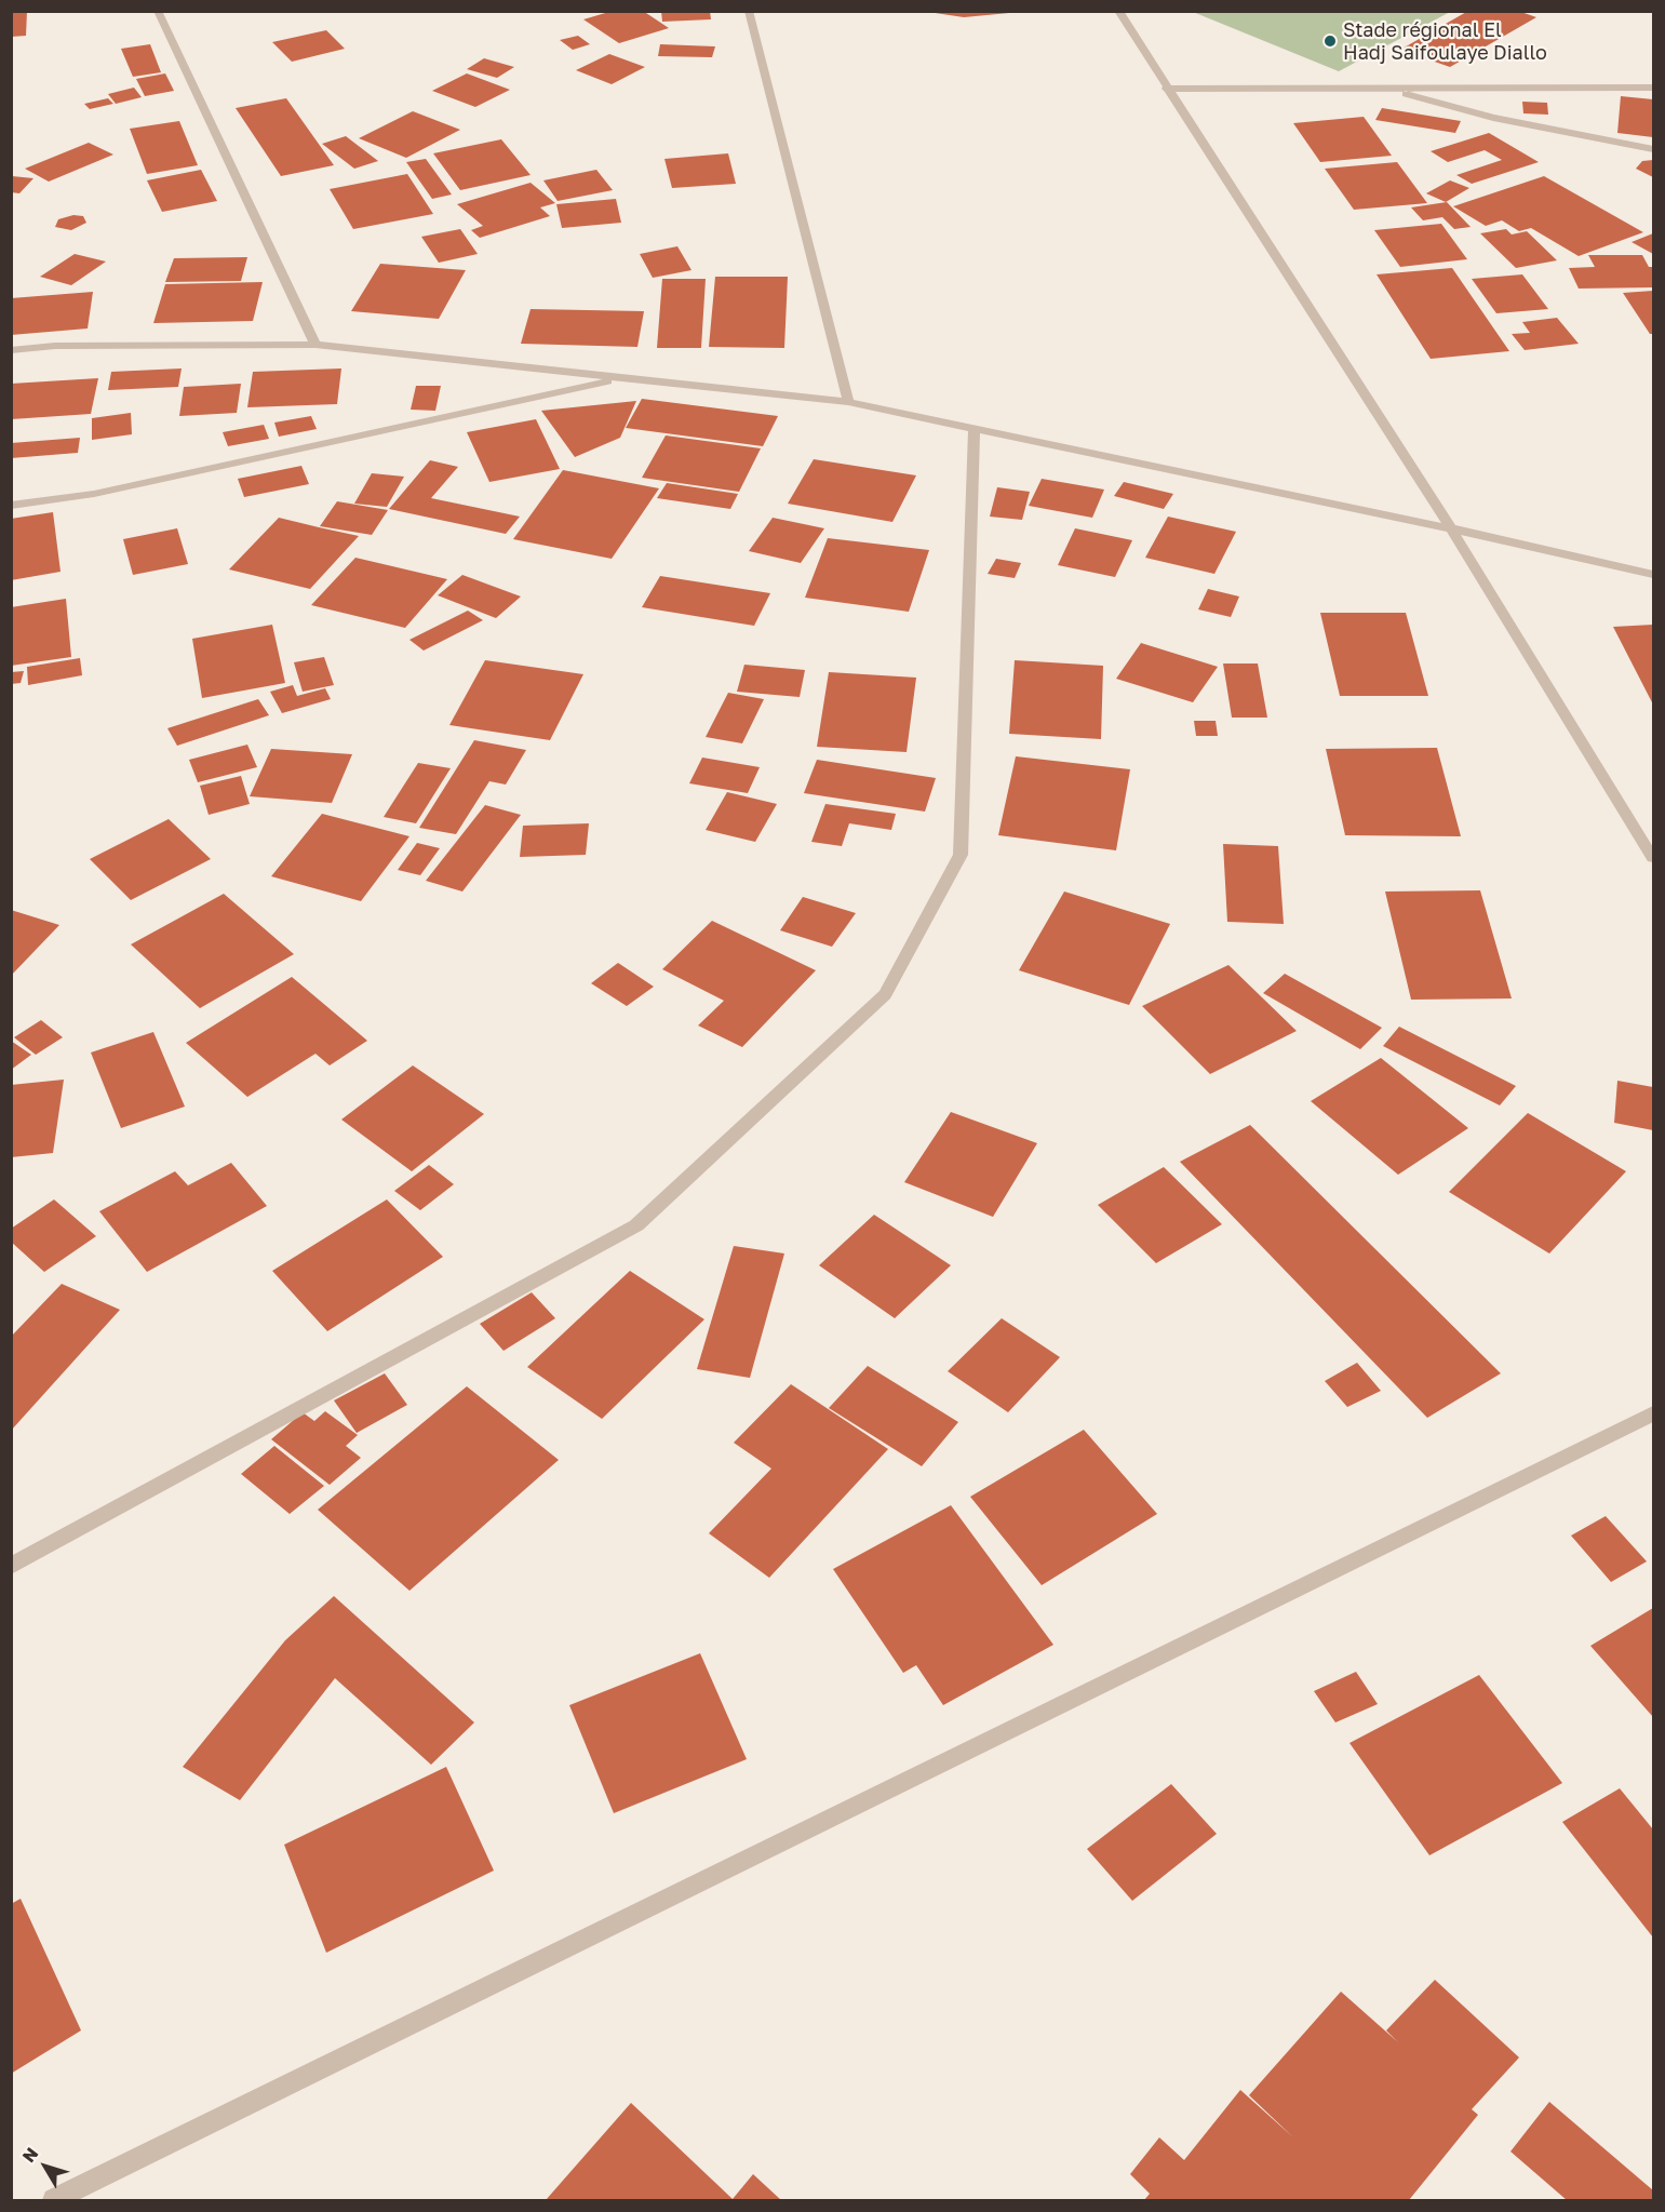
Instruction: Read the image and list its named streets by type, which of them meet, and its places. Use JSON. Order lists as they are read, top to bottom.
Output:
{
  "places": ["Stade régional El Hadj Saifoulaye Diallo"],
  "north": "top left"
}
